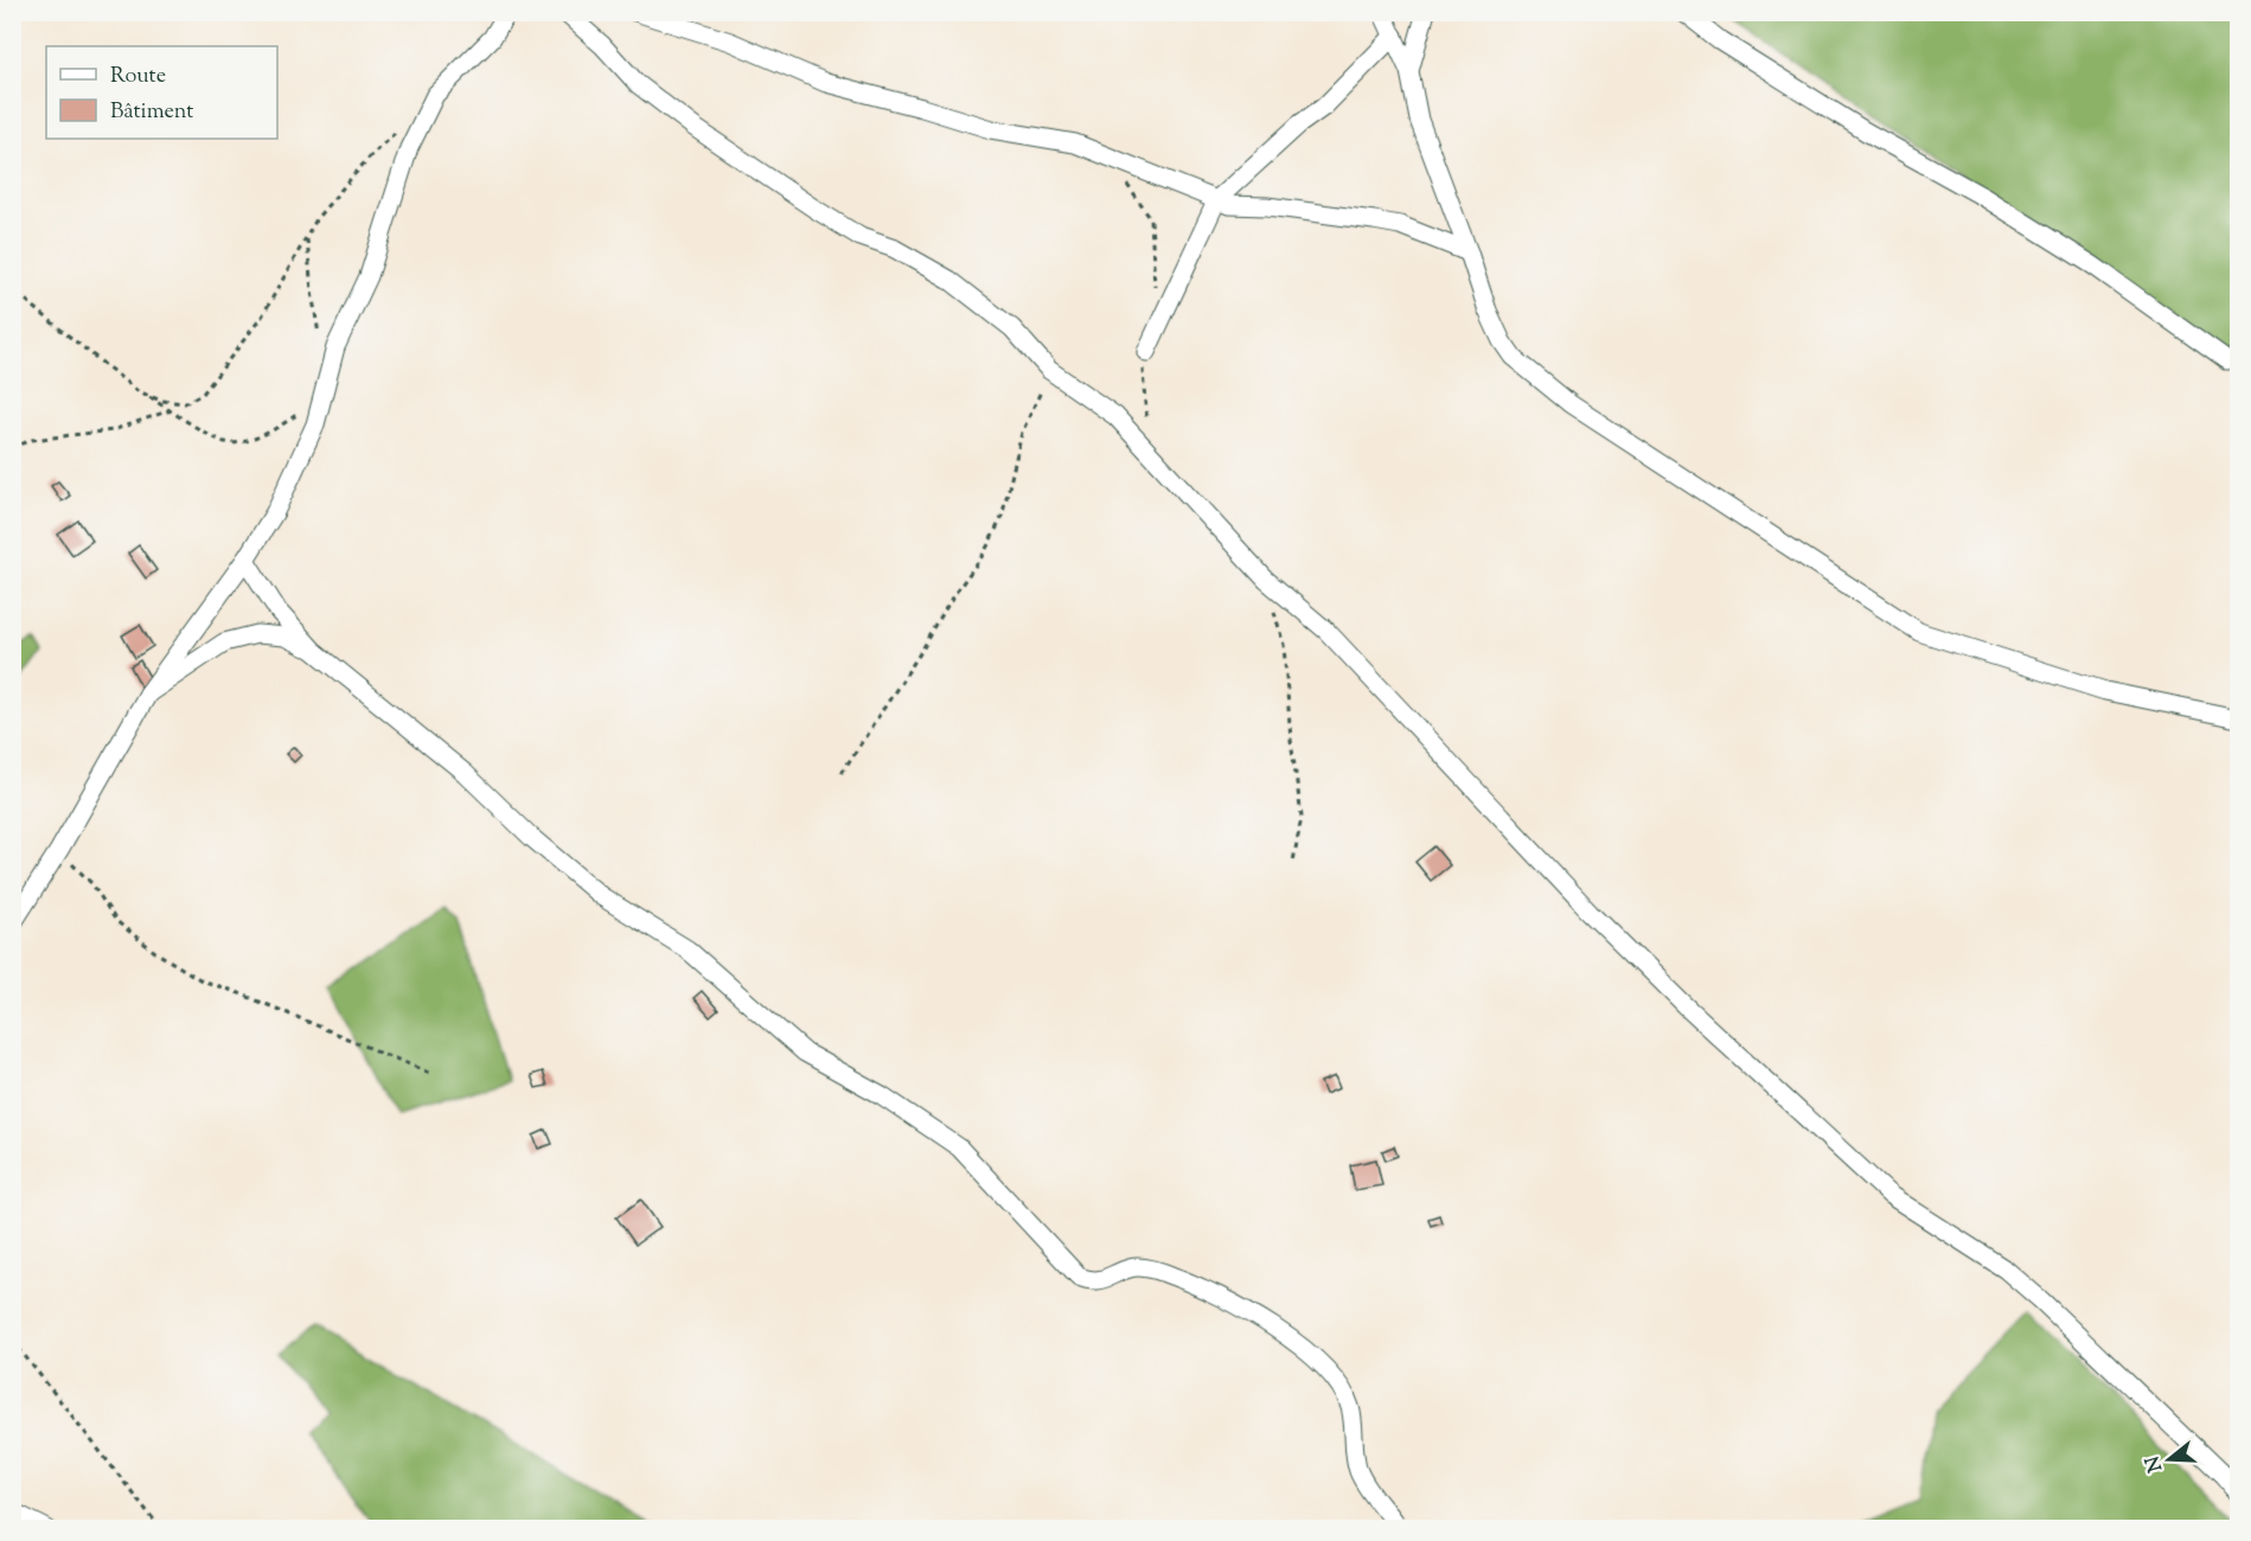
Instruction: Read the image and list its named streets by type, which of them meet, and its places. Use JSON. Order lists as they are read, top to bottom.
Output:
{
  "legend": ["Route", "Bâtiment"],
  "north": "left"
}
